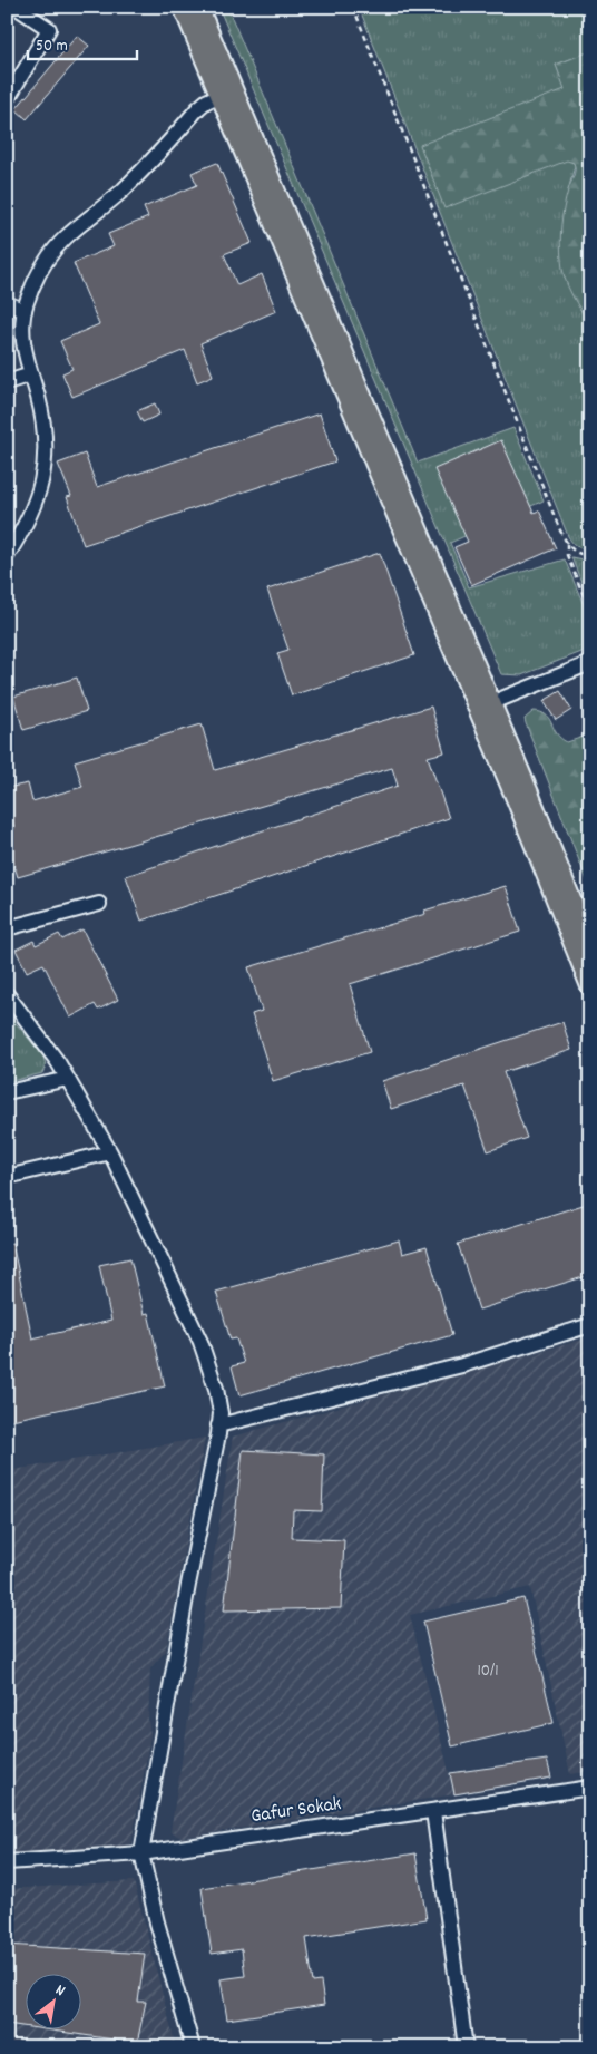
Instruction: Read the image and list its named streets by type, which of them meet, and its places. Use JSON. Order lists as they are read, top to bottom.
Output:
{
  "streets": {
    "street": ["Gafur Sokak"]
  },
  "house_numbers": ["10/1"],
  "scale_bar": "50 m",
  "north": "top right"
}
